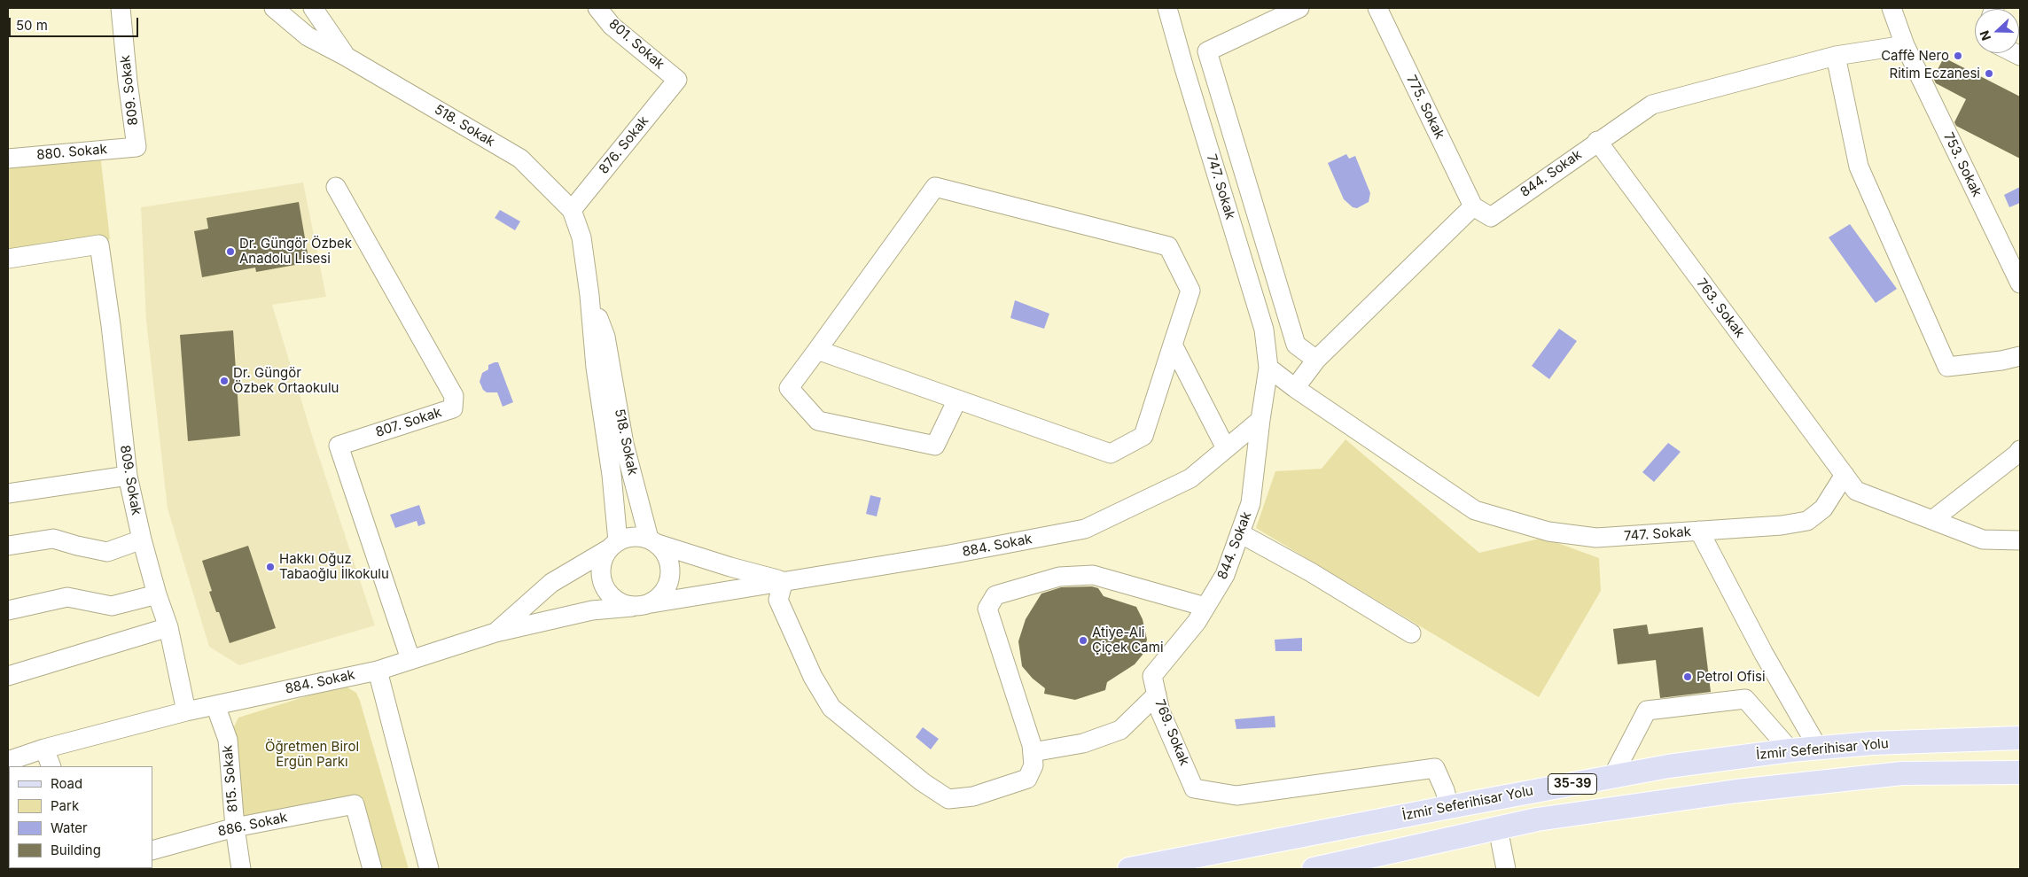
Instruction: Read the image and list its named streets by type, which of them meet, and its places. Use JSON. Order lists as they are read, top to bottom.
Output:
{
  "streets": {
    "main road": ["İzmir Seferihisar Yolu", "35-39"],
    "street": [
      "801. Sokak",
      "809. Sokak",
      "775. Sokak",
      "518. Sokak",
      "876. Sokak",
      "880. Sokak",
      "753. Sokak",
      "844. Sokak",
      "747. Sokak",
      "763. Sokak",
      "807. Sokak",
      "884. Sokak",
      "769. Sokak",
      "815. Sokak",
      "886. Sokak"
    ]
  },
  "crossings": [
    ["801. Sokak", "876. Sokak"],
    ["809. Sokak", "880. Sokak"],
    ["809. Sokak", "884. Sokak"],
    ["775. Sokak", "844. Sokak"],
    ["518. Sokak", "876. Sokak"],
    ["518. Sokak", "884. Sokak"],
    ["753. Sokak", "844. Sokak"],
    ["844. Sokak", "763. Sokak"],
    ["844. Sokak", "884. Sokak"],
    ["844. Sokak", "769. Sokak"],
    ["747. Sokak", "763. Sokak"],
    ["807. Sokak", "884. Sokak"],
    ["884. Sokak", "815. Sokak"],
    ["769. Sokak", "İzmir Seferihisar Yolu"],
    ["815. Sokak", "886. Sokak"]
  ],
  "parks": ["Öğretmen Birol Ergün Parkı"],
  "places": [
    "Caffè Nero",
    "Ritim Eczanesi",
    "Dr. Güngör Özbek Anadolu Lisesi",
    "Dr. Güngör Özbek Ortaokulu",
    "Hakkı Oğuz Tabaoğlu İlkokulu",
    "Atiye-Ali Çiçek Cami",
    "Petrol Ofisi"
  ],
  "legend": [
    "Road",
    "Park",
    "Water",
    "Building"
  ],
  "scale_bar": "50 m",
  "north": "left"
}
